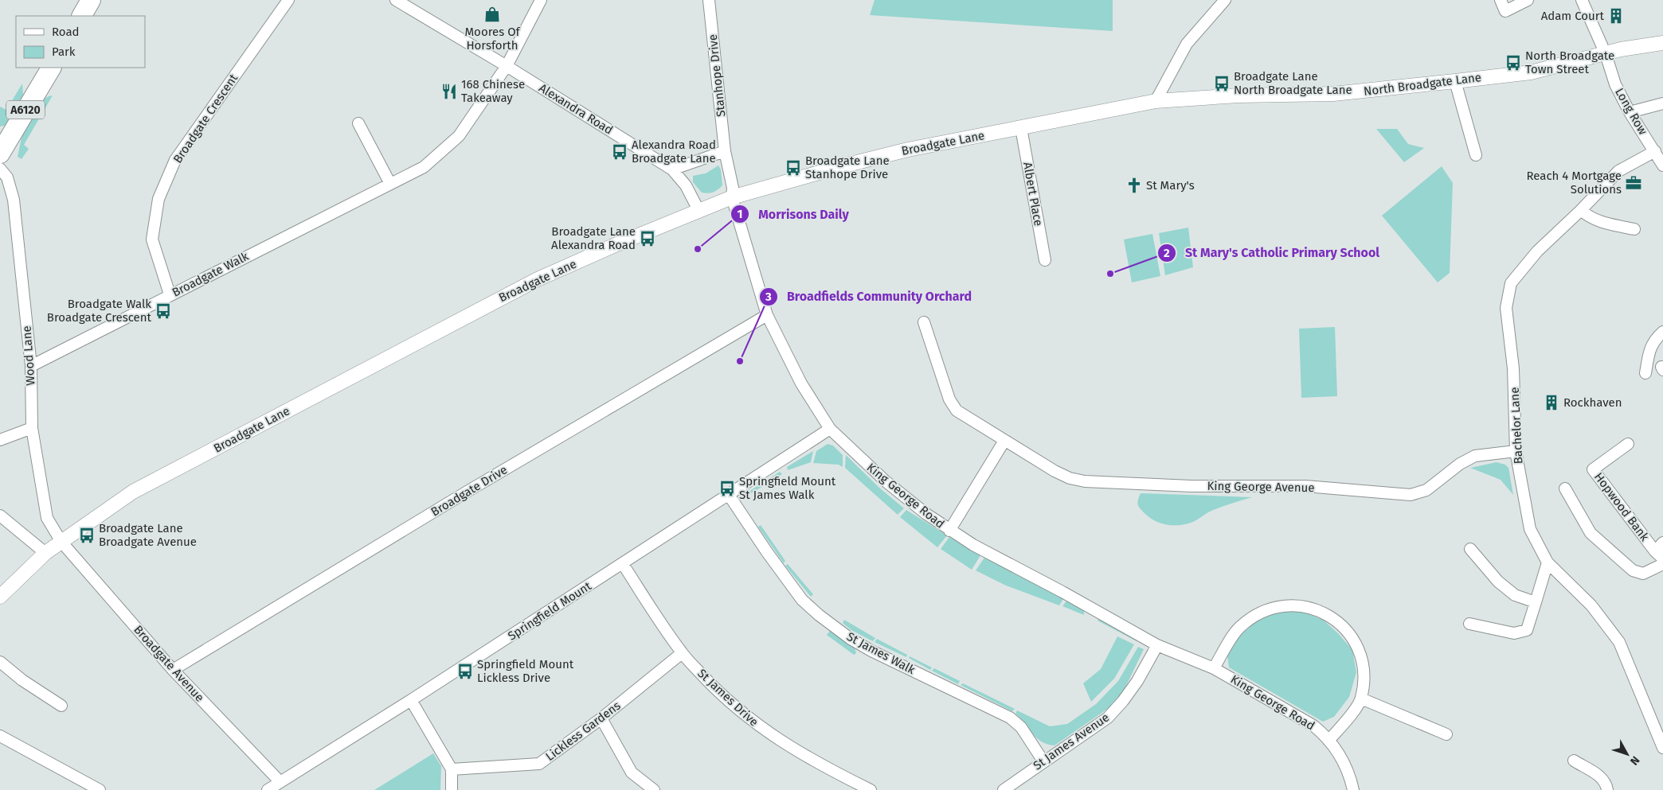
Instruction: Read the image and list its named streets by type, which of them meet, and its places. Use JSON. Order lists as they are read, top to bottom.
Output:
{
  "streets": {
    "highway": ["A6120"],
    "street": [
      "Stanhope Drive",
      "North Broadgate Lane",
      "Alexandra Road",
      "Long Row",
      "Broadgate Crescent",
      "Broadgate Lane",
      "Albert Place",
      "Broadgate Walk",
      "Wood Lane",
      "Bachelor Lane",
      "King George Avenue",
      "Broadgate Drive",
      "King George Road",
      "Hopwood Bank",
      "Springfield Mount",
      "St James Walk",
      "Broadgate Avenue",
      "St James Drive",
      "Lickless Gardens",
      "St James Avenue"
    ]
  },
  "crossings": [
    ["Stanhope Drive", "Broadgate Lane"],
    ["Stanhope Drive", "King George Road"],
    ["North Broadgate Lane", "Long Row"],
    ["North Broadgate Lane", "Broadgate Lane"],
    ["Alexandra Road", "Broadgate Lane"],
    ["Alexandra Road", "Broadgate Walk"],
    ["Long Row", "Bachelor Lane"],
    ["Broadgate Crescent", "Broadgate Walk"],
    ["Broadgate Lane", "Albert Place"],
    ["Broadgate Lane", "Wood Lane"],
    ["Broadgate Lane", "King George Road"],
    ["Broadgate Lane", "Broadgate Avenue"],
    ["Broadgate Walk", "Wood Lane"],
    ["Wood Lane", "Broadgate Avenue"],
    ["Bachelor Lane", "King George Avenue"],
    ["Broadgate Drive", "King George Road"],
    ["Broadgate Drive", "Broadgate Avenue"],
    ["King George Road", "Springfield Mount"],
    ["King George Road", "St James Avenue"],
    ["Springfield Mount", "St James Walk"],
    ["Springfield Mount", "Broadgate Avenue"],
    ["Springfield Mount", "St James Drive"],
    ["St James Walk", "St James Avenue"],
    ["St James Drive", "Lickless Gardens"]
  ],
  "places": {
    "shop": ["Moores Of Horsforth"],
    "building": ["Adam Court", "Rockhaven"],
    "bus stop": [
      "North Broadgate Town Street",
      "Broadgate Lane North Broadgate Lane",
      "Alexandra Road Broadgate Lane",
      "Broadgate Lane Stanhope Drive",
      "Broadgate Lane Alexandra Road",
      "Broadgate Walk Broadgate Crescent",
      "Springfield Mount St James Walk",
      "Broadgate Lane Broadgate Avenue",
      "Springfield Mount Lickless Drive"
    ],
    "restaurant": ["168 Chinese Takeaway"],
    "office": ["Reach 4 Mortgage Solutions"],
    "church": ["St Mary's"],
    "other": ["Morrisons Daily", "St Mary's Catholic Primary School", "Broadfields Community Orchard"]
  },
  "legend": ["Road", "Park"],
  "north": "bottom right"
}
